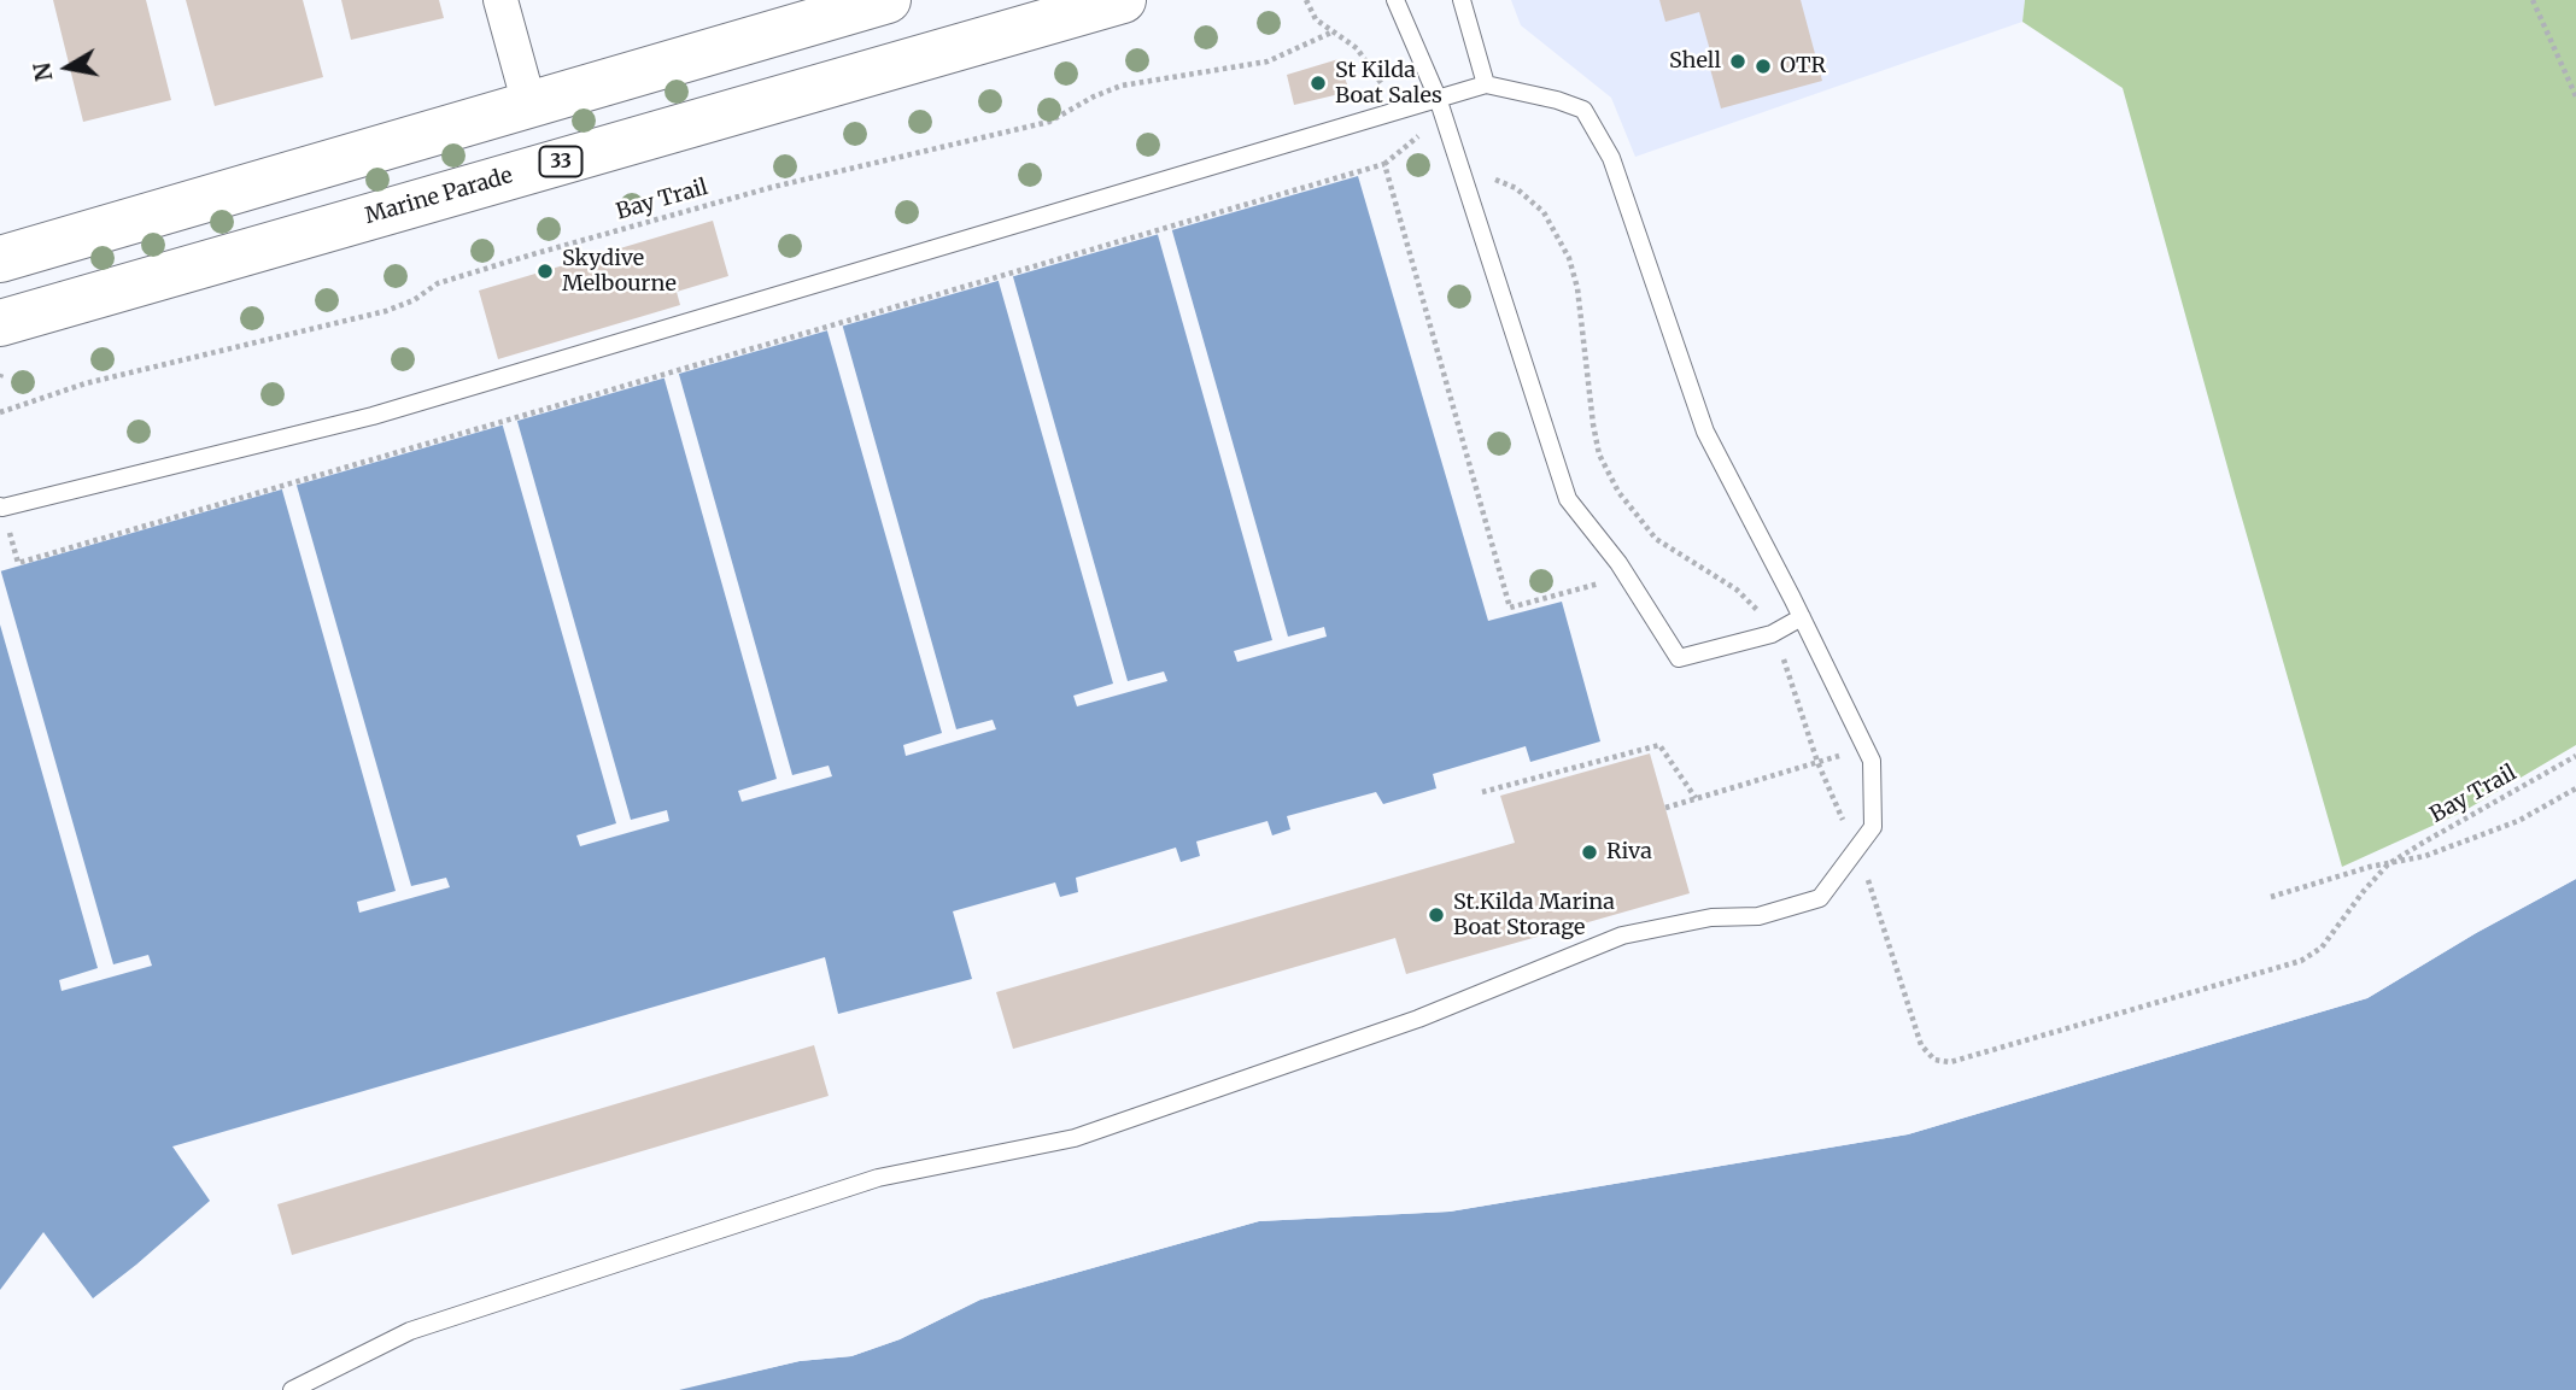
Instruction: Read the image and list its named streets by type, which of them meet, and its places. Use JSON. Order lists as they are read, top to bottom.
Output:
{
  "streets": {
    "main road": ["33", "Marine Parade"],
    "path": ["Bay Trail"]
  },
  "places": [
    "Shell",
    "OTR",
    "St Kilda Boat Sales",
    "Skydive Melbourne",
    "Riva",
    "St.Kilda Marina Boat Storage"
  ],
  "north": "left"
}
